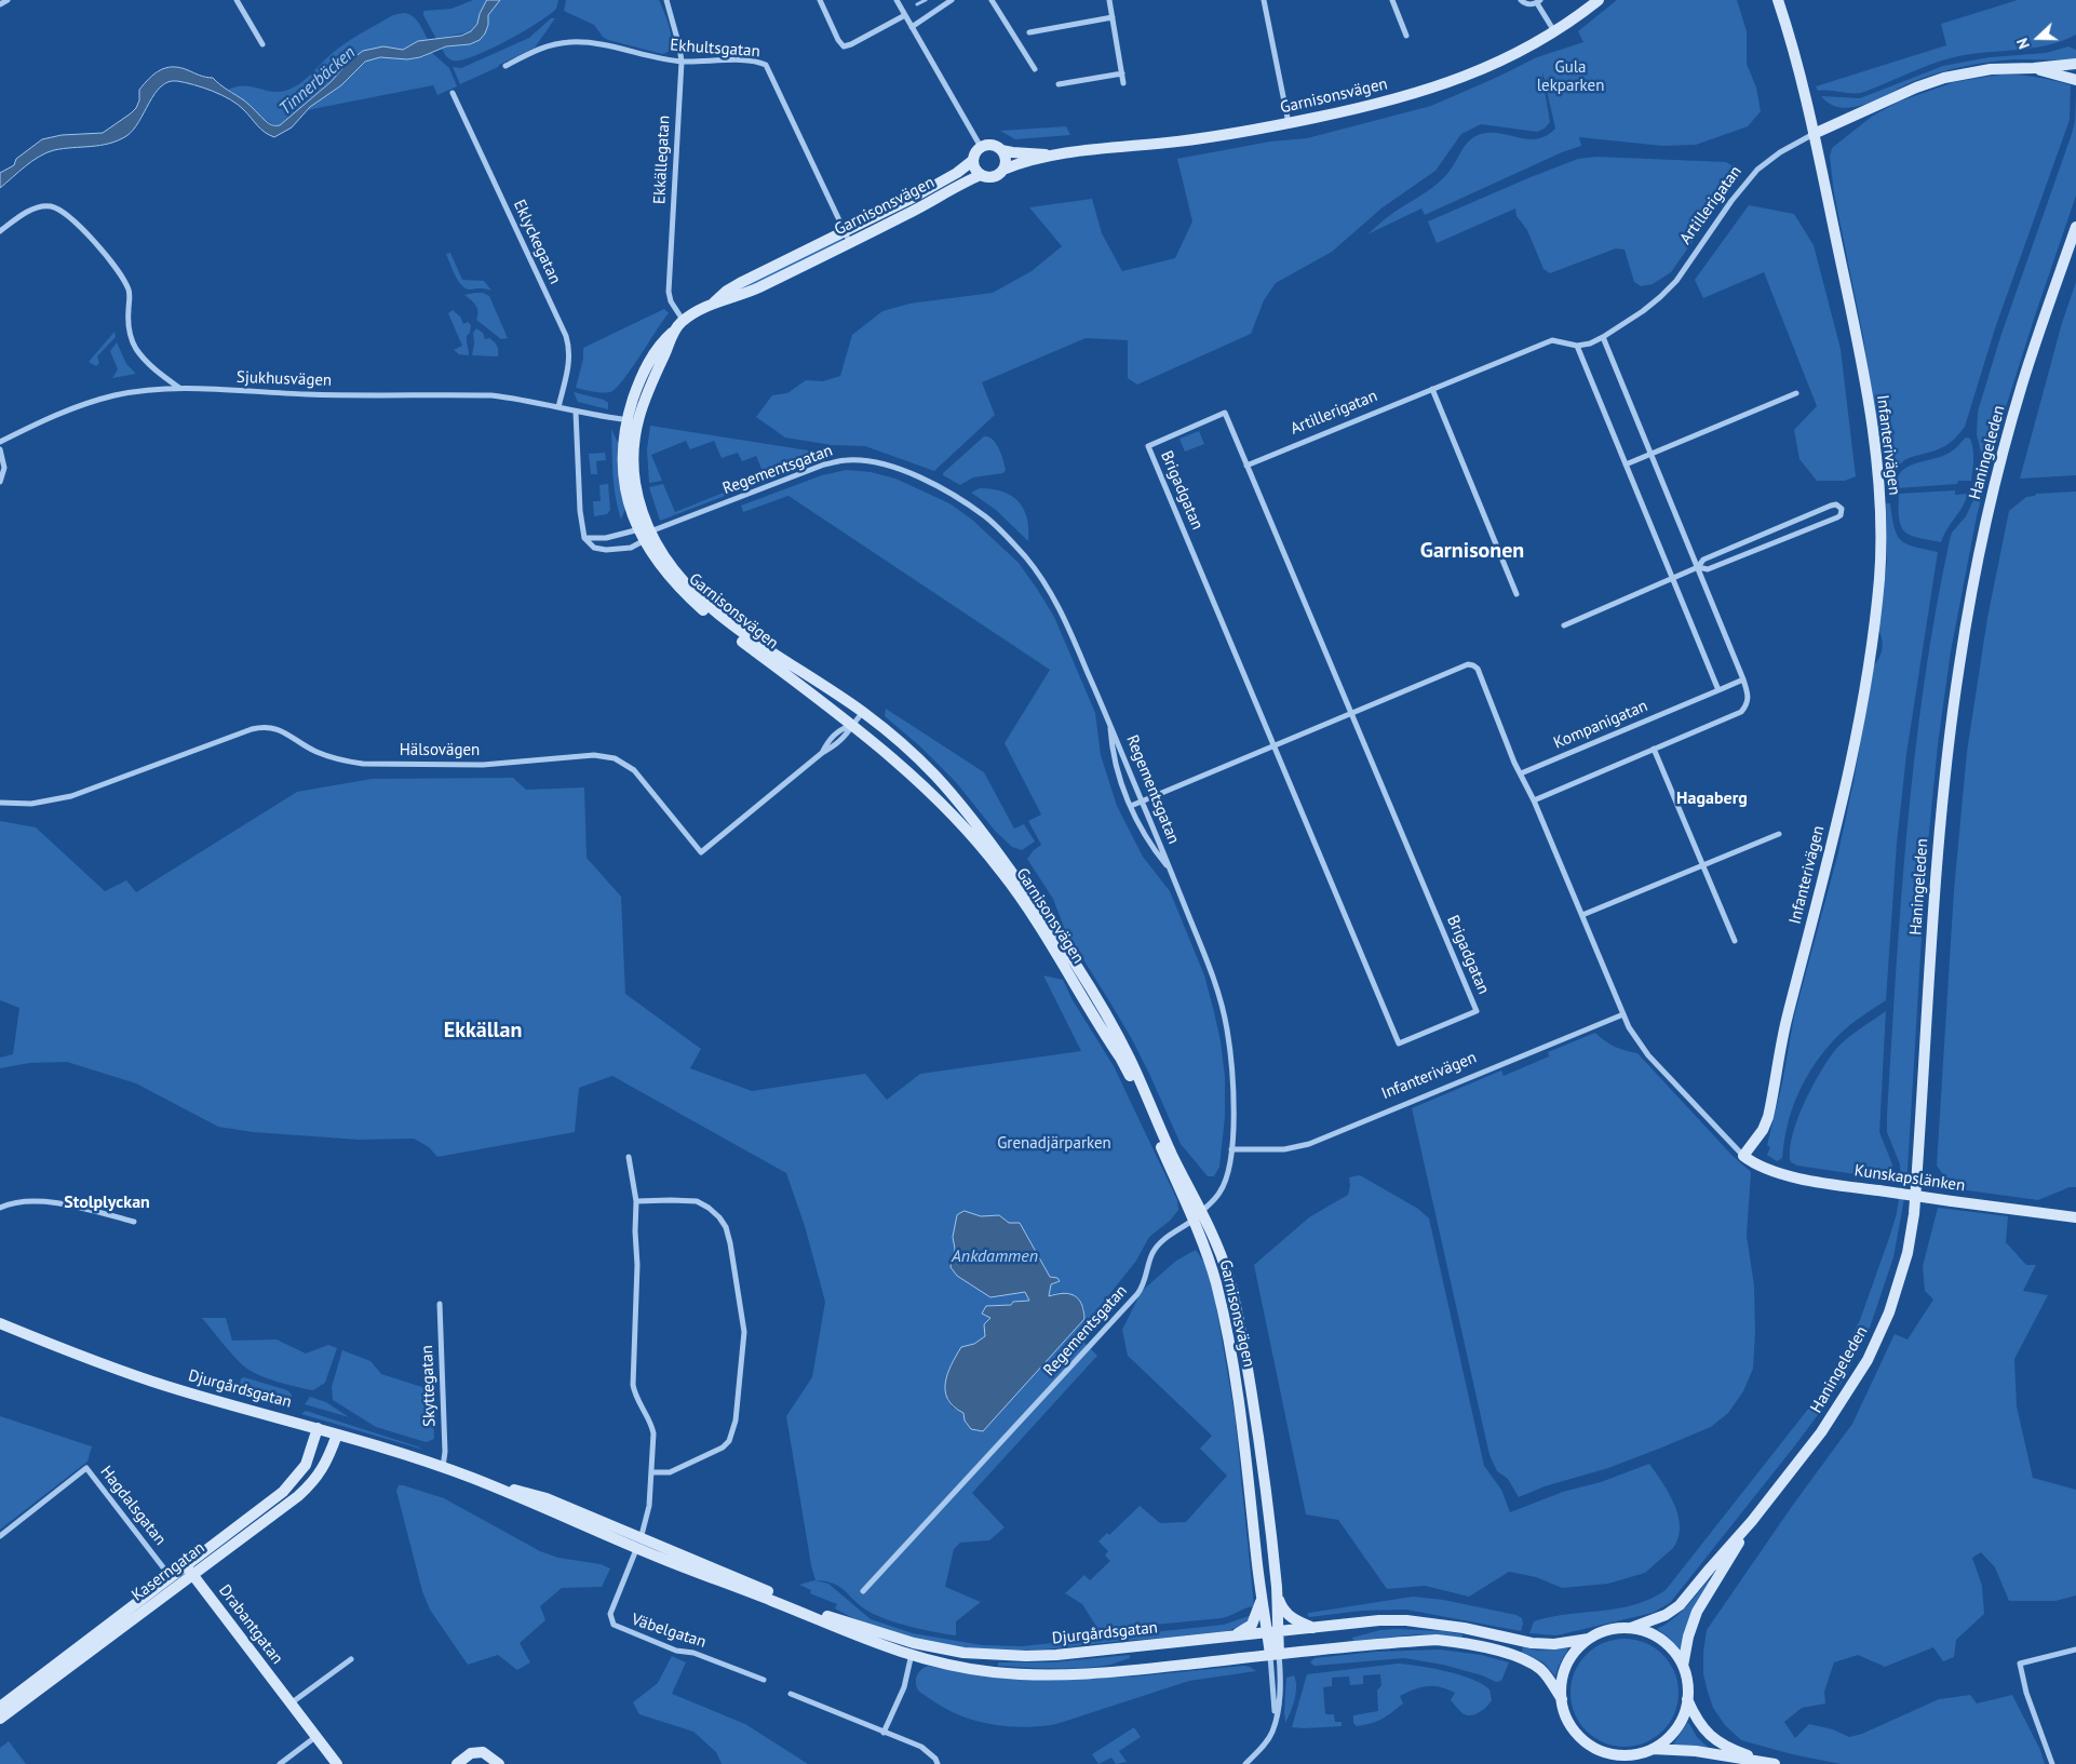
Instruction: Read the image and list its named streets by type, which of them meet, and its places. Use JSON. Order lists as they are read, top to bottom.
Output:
{
  "streets": {
    "street": [
      "Ekhultsgatan",
      "Garnisonsvägen",
      "Ekkällegatan",
      "Artillerigatan",
      "Eklyckegatan",
      "Sjukhusvägen",
      "Infanterivägen",
      "Haningeleden",
      "Regementsgatan",
      "Brigadgatan",
      "Kompanigatan",
      "Hälsovägen",
      "Kunskapslänken",
      "Skyttegatan",
      "Djurgårdsgatan",
      "Hagdalsgatan",
      "Kaserngatan",
      "Drabantgatan",
      "Väbelgatan"
    ]
  },
  "crossings": [
    ["Ekhultsgatan", "Garnisonsvägen"],
    ["Ekhultsgatan", "Ekkällegatan"],
    ["Garnisonsvägen", "Ekkällegatan"],
    ["Garnisonsvägen", "Sjukhusvägen"],
    ["Garnisonsvägen", "Regementsgatan"],
    ["Garnisonsvägen", "Hälsovägen"],
    ["Garnisonsvägen", "Djurgårdsgatan"],
    ["Artillerigatan", "Infanterivägen"],
    ["Artillerigatan", "Brigadgatan"],
    ["Eklyckegatan", "Sjukhusvägen"],
    ["Infanterivägen", "Regementsgatan"],
    ["Infanterivägen", "Kunskapslänken"],
    ["Haningeleden", "Djurgårdsgatan"],
    ["Skyttegatan", "Djurgårdsgatan"],
    ["Djurgårdsgatan", "Kaserngatan"],
    ["Djurgårdsgatan", "Väbelgatan"],
    ["Hagdalsgatan", "Kaserngatan"],
    ["Kaserngatan", "Drabantgatan"]
  ],
  "districts": [
    "Garnisonen",
    "Hagaberg",
    "Ekkällan",
    "Stolplyckan"
  ],
  "water": ["Tinnerbäcken", "Ankdammen"],
  "parks": ["Gula lekparken", "Grenadjärparken"],
  "north": "left"
}
